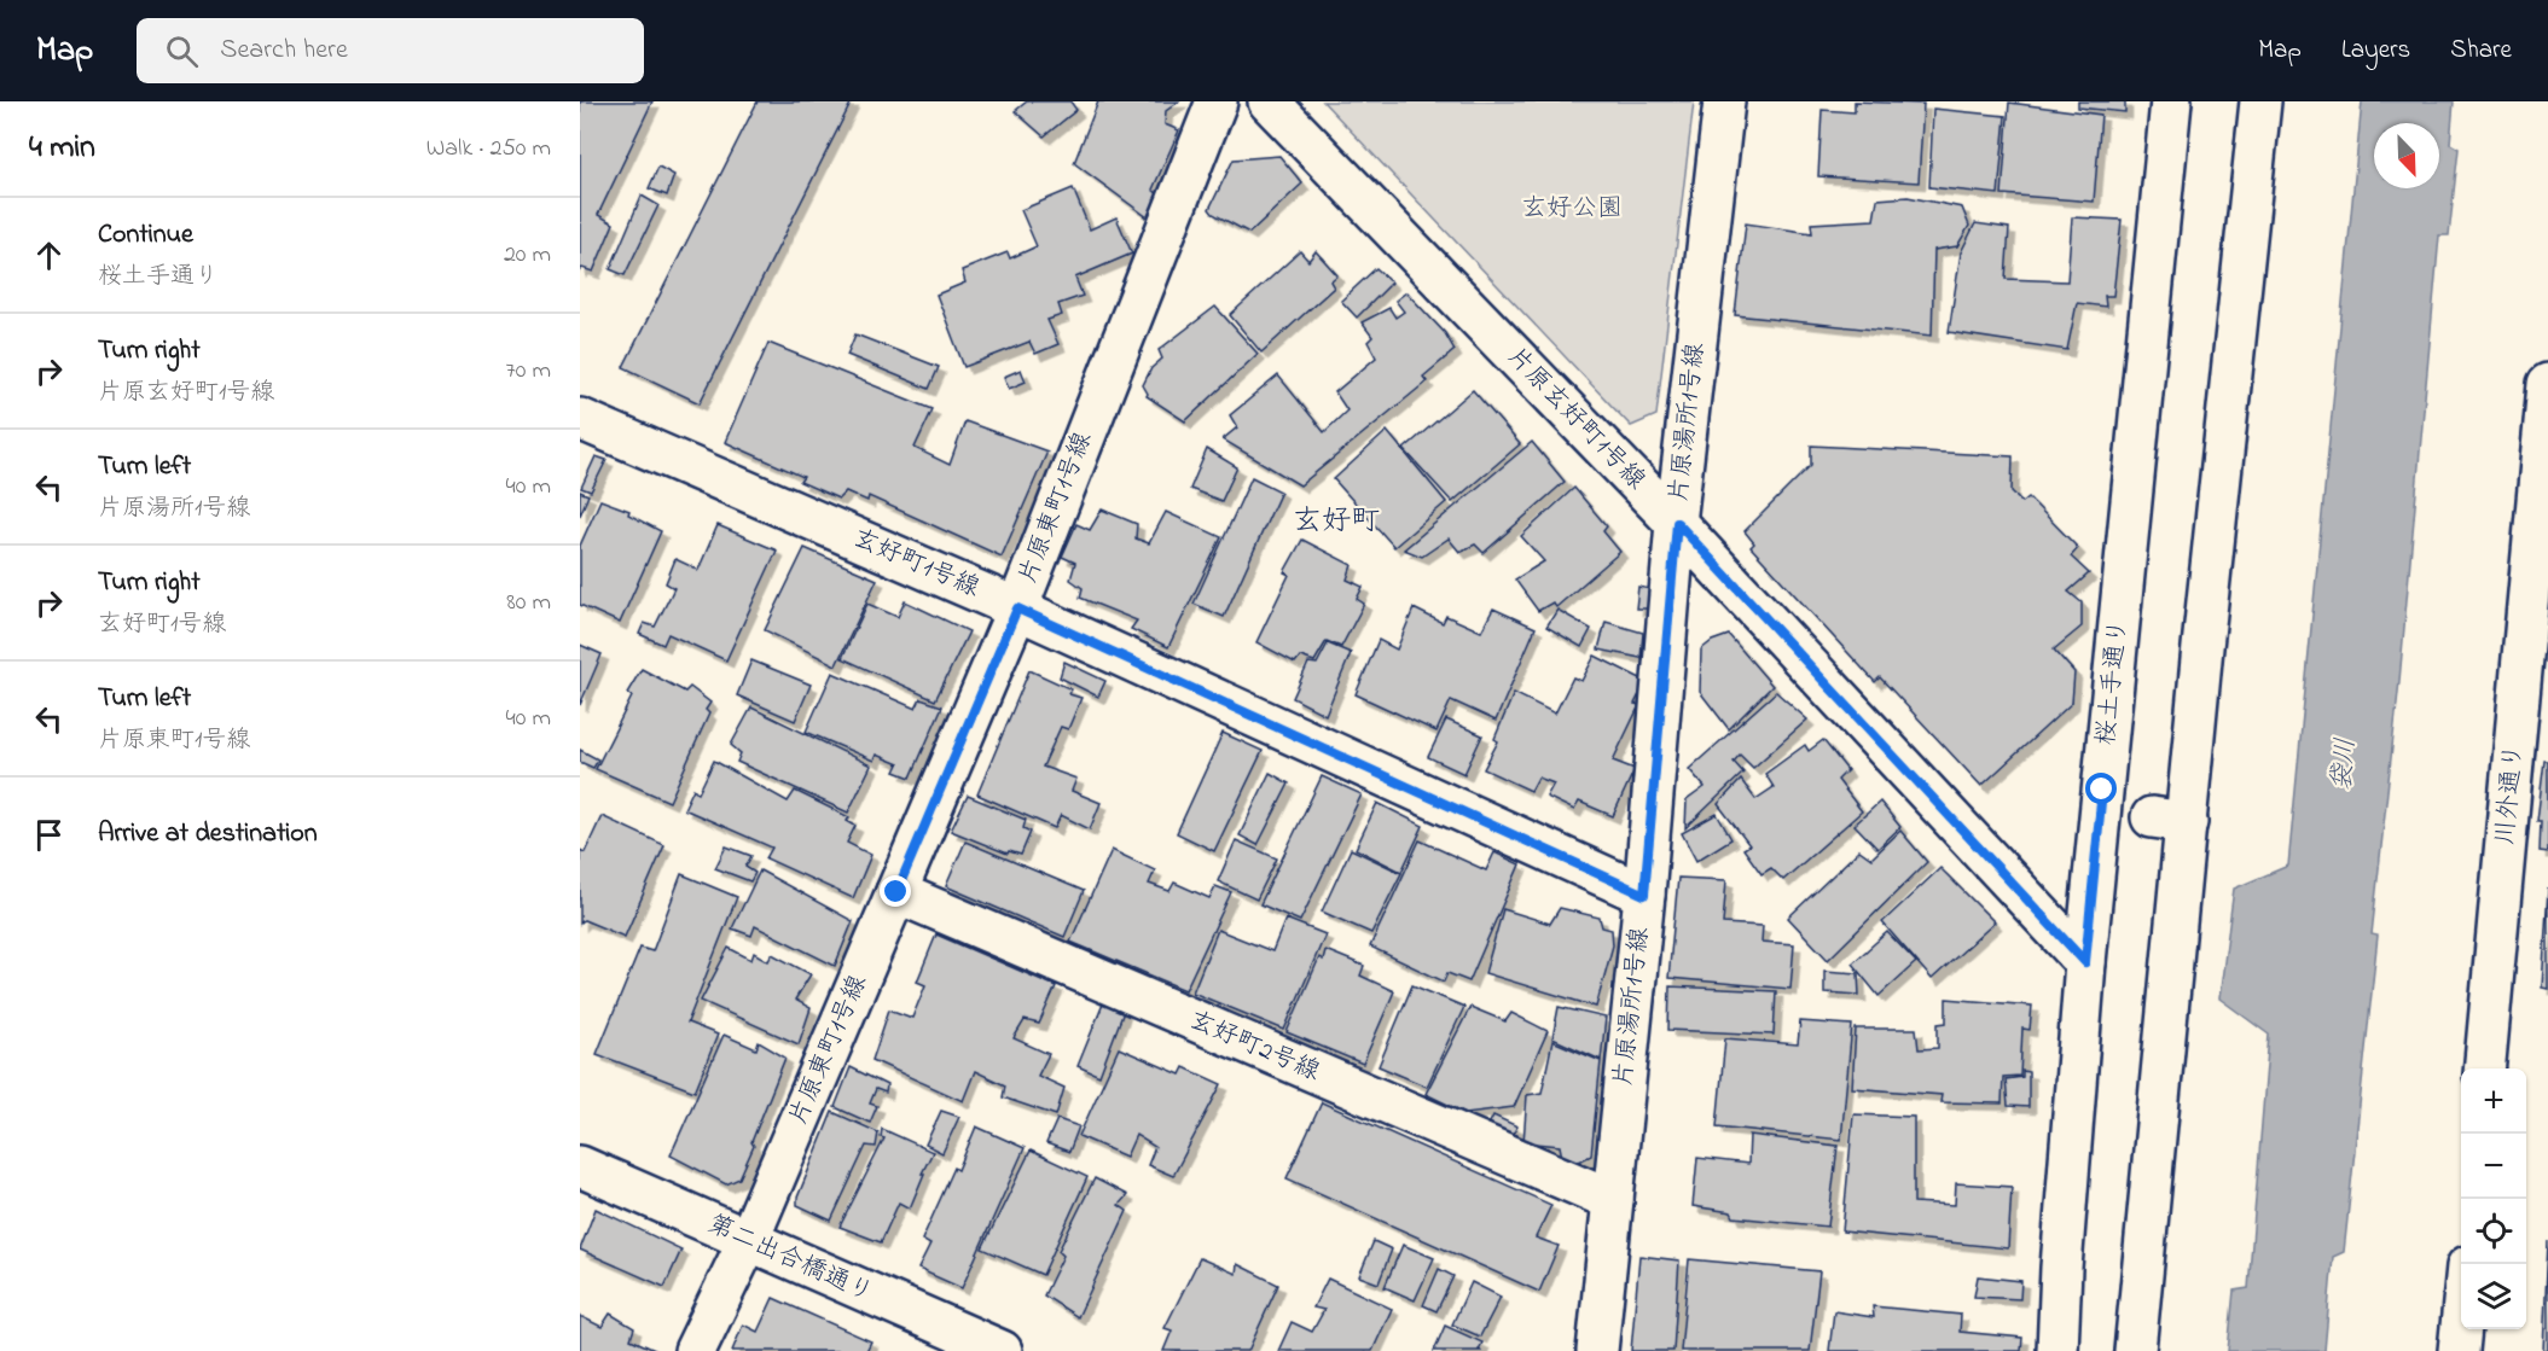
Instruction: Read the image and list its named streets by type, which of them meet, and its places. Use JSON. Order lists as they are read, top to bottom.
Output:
{
  "streets": {
    "street": [
      "片原玄好町1号線",
      "片原湯所1号線",
      "片原東町1号線",
      "玄好町1号線",
      "桜土手通り",
      "川外通り",
      "玄好町2号線",
      "第二出合橋通り"
    ]
  },
  "crossings": [
    ["片原玄好町1号線", "片原湯所1号線"],
    ["片原玄好町1号線", "桜土手通り"],
    ["片原湯所1号線", "玄好町1号線"],
    ["片原湯所1号線", "玄好町2号線"],
    ["片原東町1号線", "玄好町1号線"],
    ["片原東町1号線", "玄好町2号線"],
    ["片原東町1号線", "第二出合橋通り"]
  ],
  "districts": ["玄好町"],
  "water": ["袋川"],
  "parks": ["玄好公園"],
  "north": "bottom right",
  "page": {
    "header": "Map",
    "search": "Search here",
    "nav": ["Map", "Layers", "Share"],
    "heading": ["4 min", "Walk · 250 m"],
    "list": [
      ["Continue", "桜土手通り", "20 m"],
      ["Turn right", "片原玄好町1号線", "70 m"],
      ["Turn left", "片原湯所1号線", "40 m"],
      ["Turn right", "玄好町1号線", "80 m"],
      ["Turn left", "片原東町1号線", "40 m"],
      "Arrive at destination"
    ],
    "map_buttons": ["+", "−"]
  }
}
